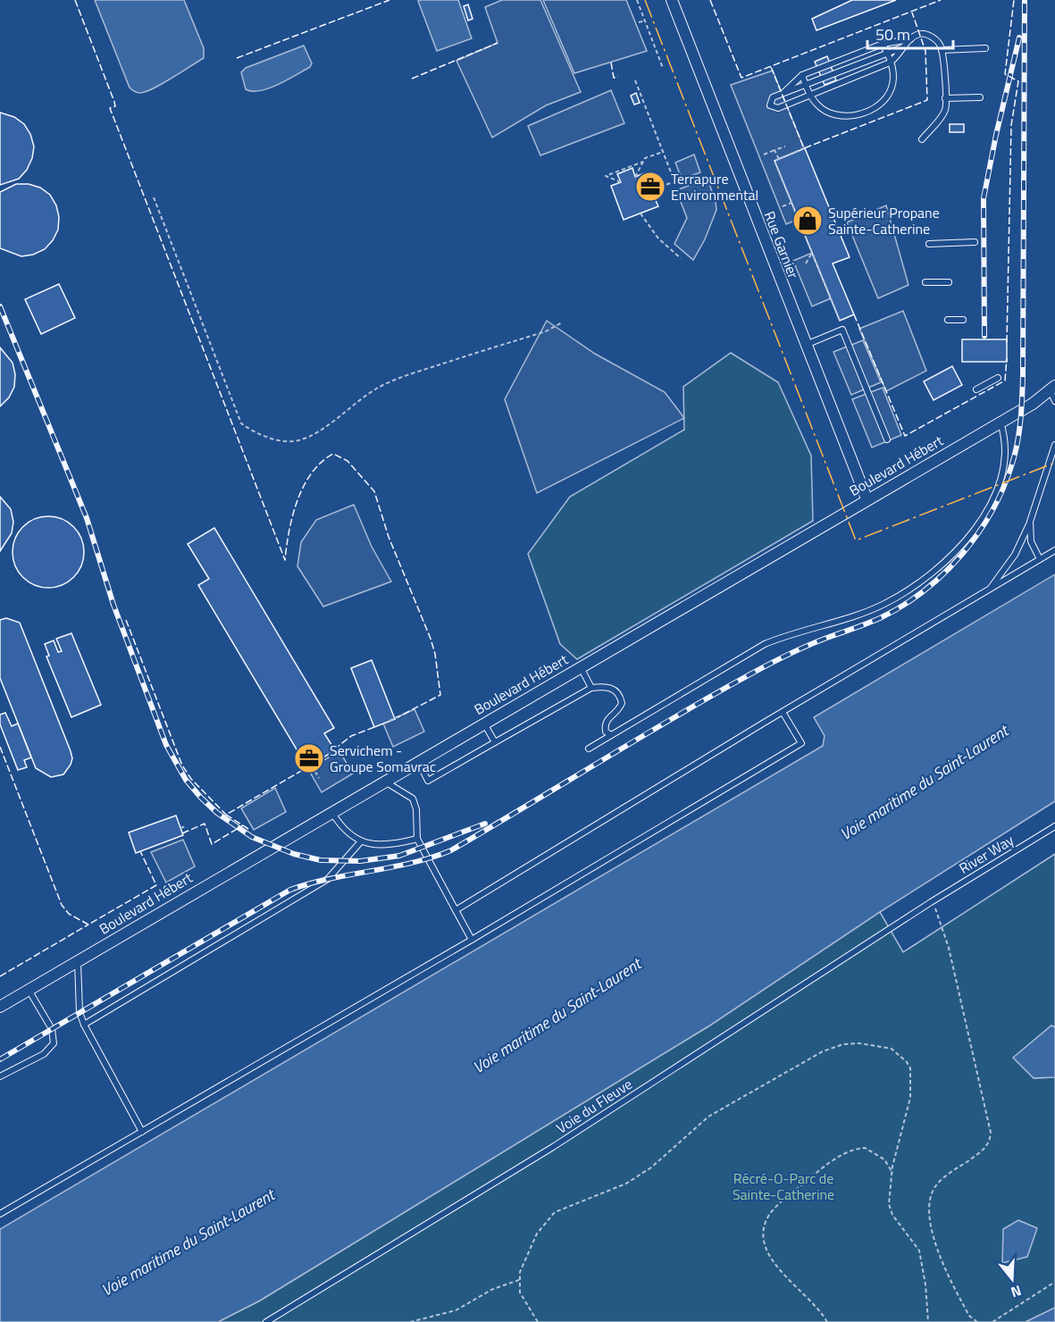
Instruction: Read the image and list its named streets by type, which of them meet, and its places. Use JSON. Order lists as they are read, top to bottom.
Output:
{
  "streets": {
    "street": ["Rue Garnier", "Boulevard Hébert"],
    "lane": ["River Way", "Voie du Fleuve"]
  },
  "crossings": [
    ["Rue Garnier", "Boulevard Hébert"],
    ["River Way", "Voie du Fleuve"]
  ],
  "water": ["Voie maritime du Saint-Laurent"],
  "parks": ["Récré-O-Parc de Sainte-Catherine"],
  "places": {
    "office": ["Terrapure Environmental", "Servichem - Groupe Somavrac"],
    "shop": ["Supérieur Propane Sainte-Catherine"]
  },
  "scale_bar": "50 m",
  "north": "bottom"
}
